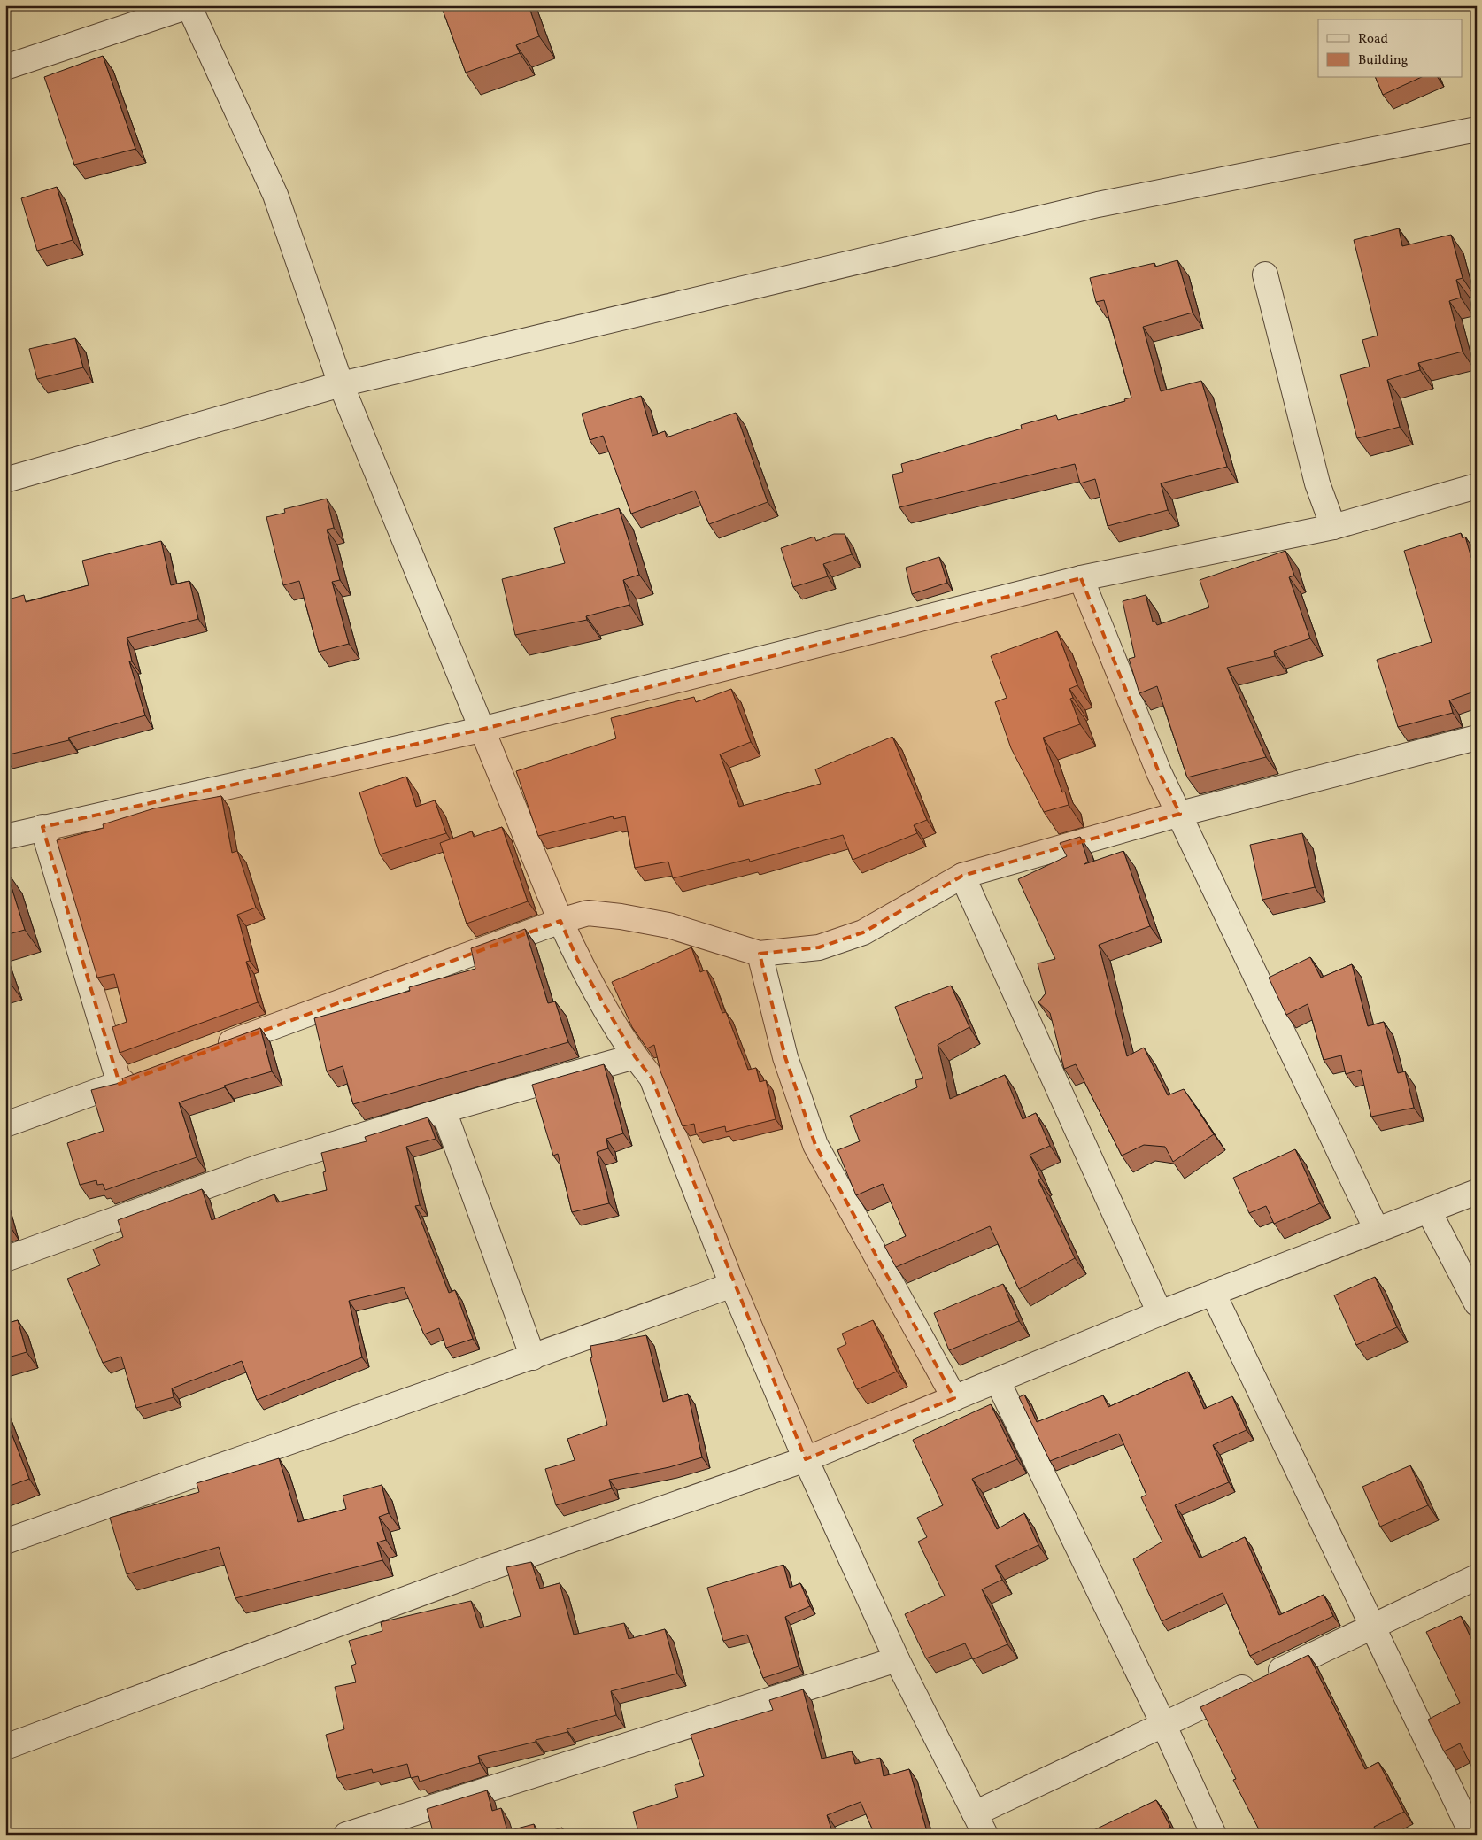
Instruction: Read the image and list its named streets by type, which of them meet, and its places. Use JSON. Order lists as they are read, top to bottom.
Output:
{
  "legend": ["Road", "Building"]
}
